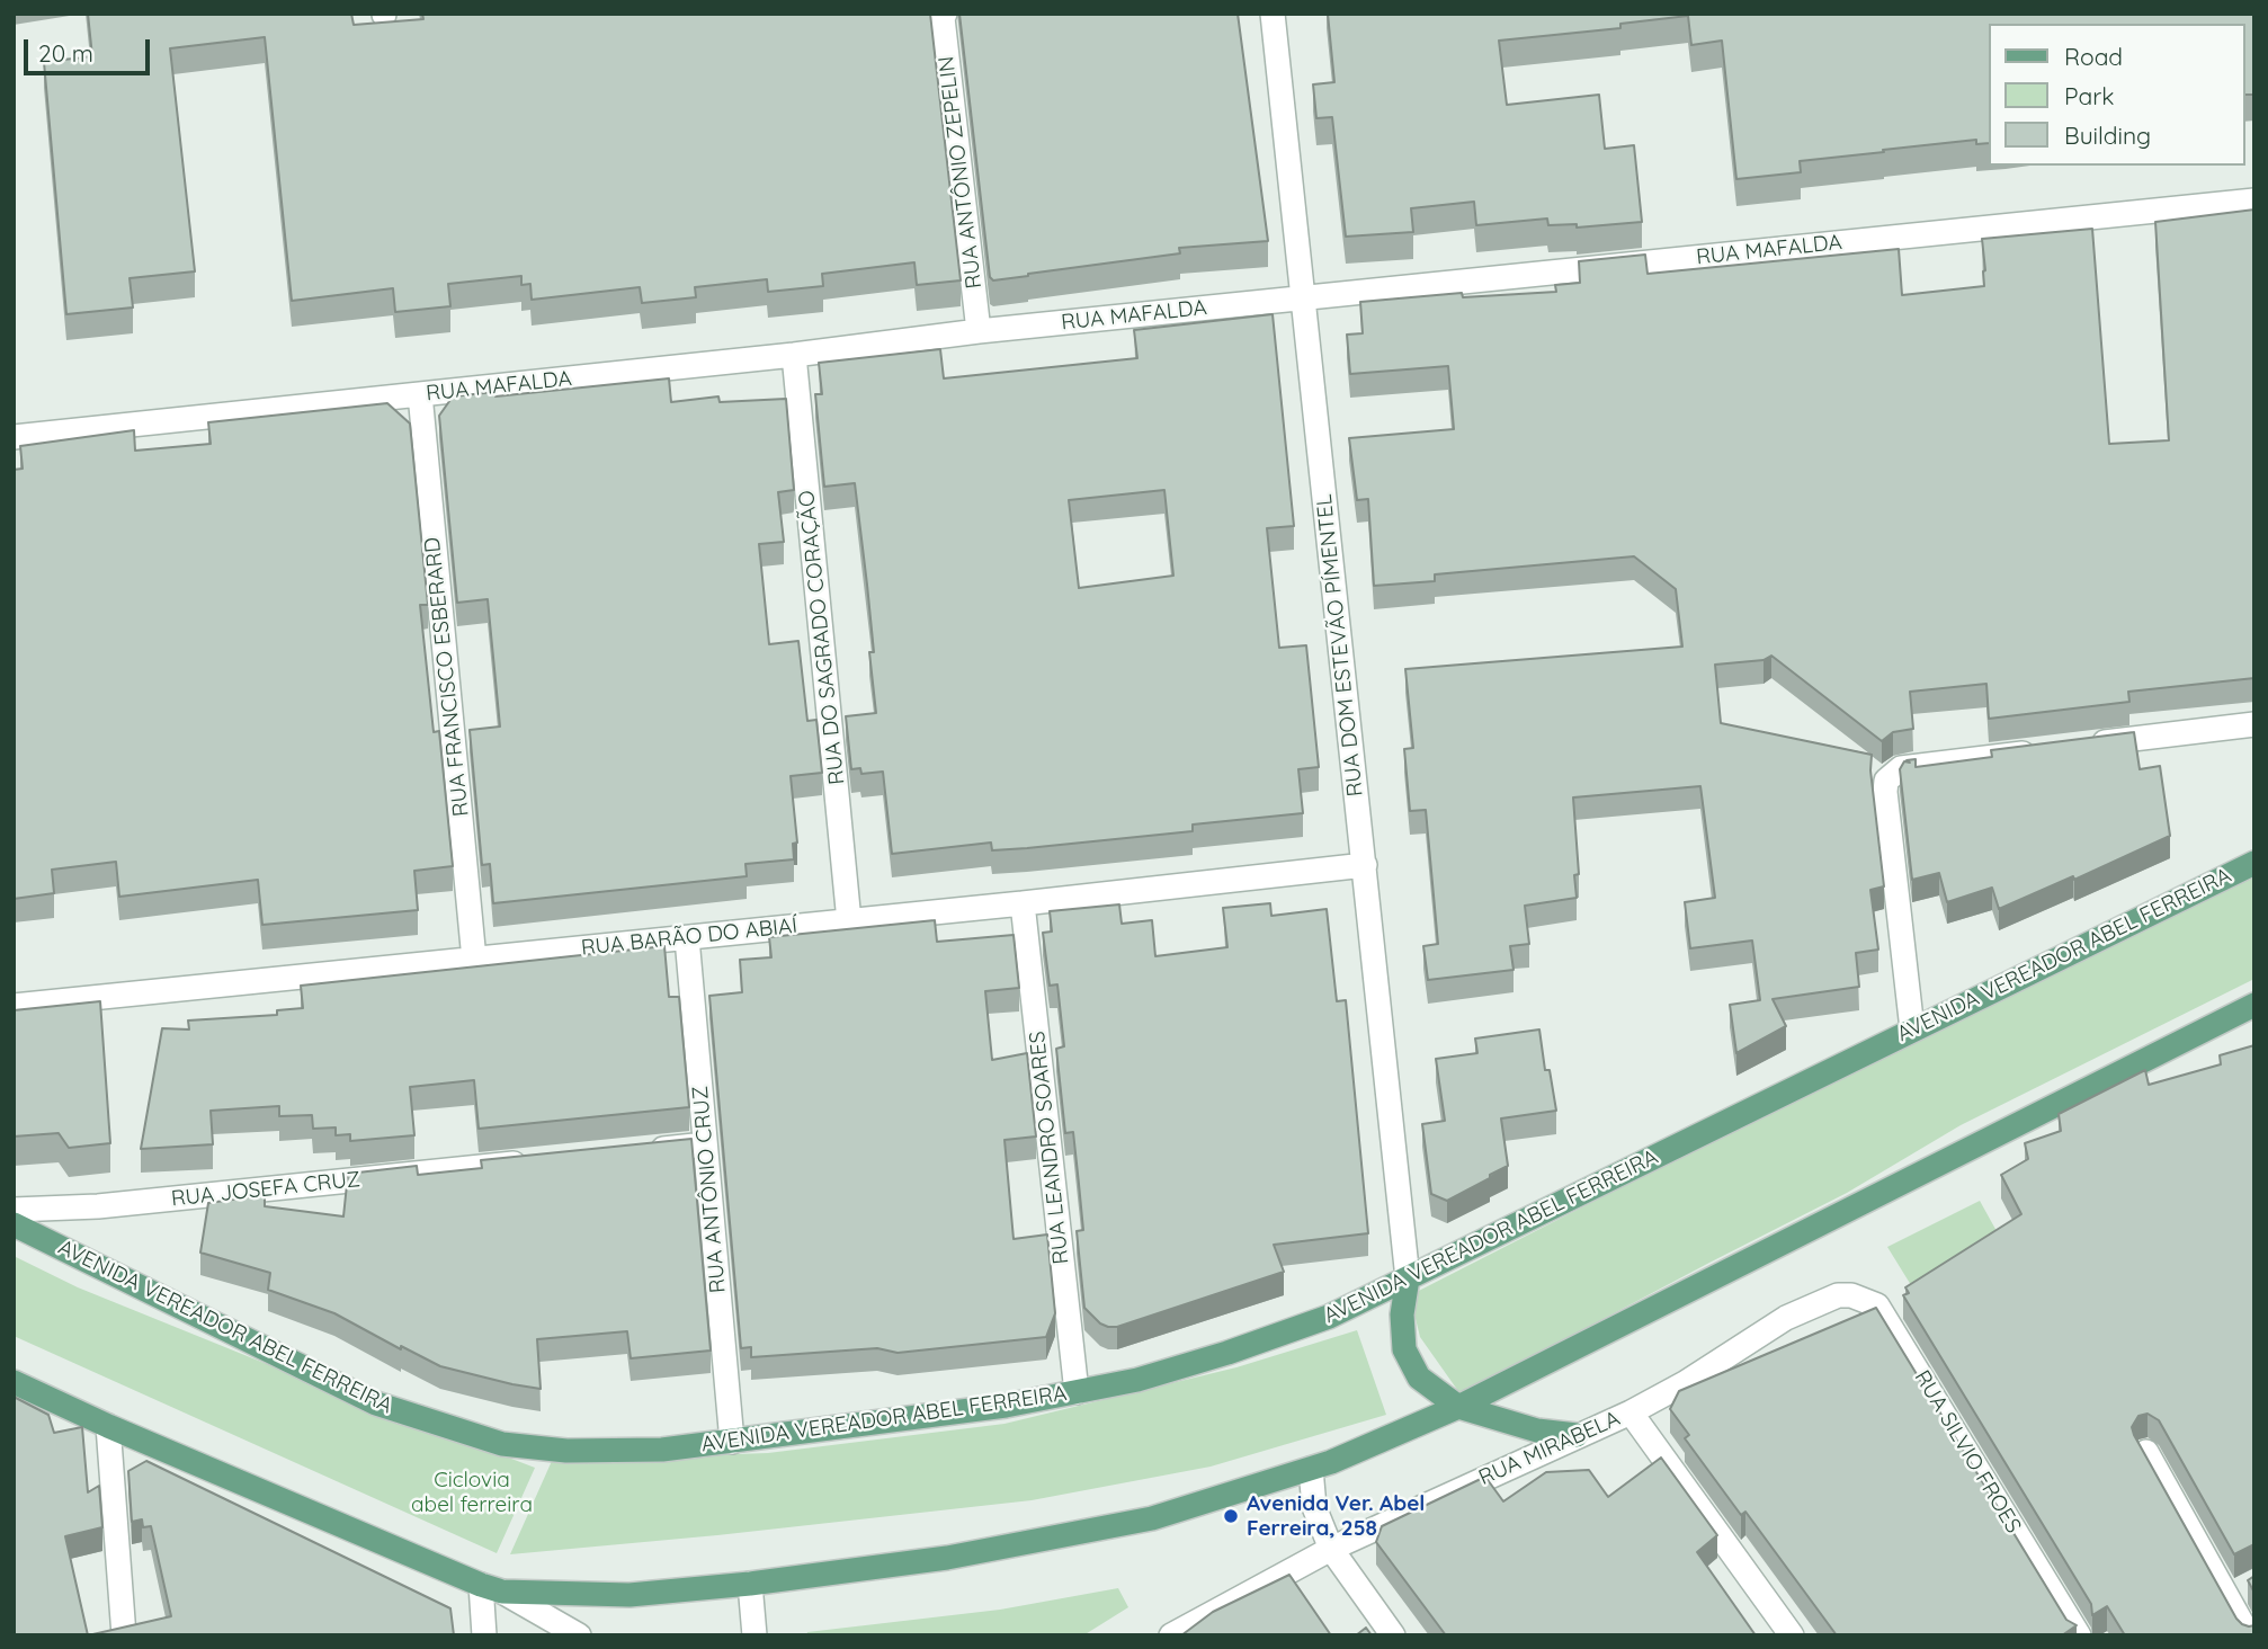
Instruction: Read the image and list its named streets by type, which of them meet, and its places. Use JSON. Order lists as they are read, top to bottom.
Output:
{
  "streets": {
    "main road": ["AVENIDA VEREADOR ABEL FERREIRA"],
    "street": [
      "RUA ANTÔNIO ZEPELIN",
      "RUA MAFALDA",
      "RUA DO SAGRADO CORAÇÃO",
      "RUA DOM ESTEVÃO PÍMENTEL",
      "RUA FRANCISCO ESBERARD",
      "RUA BARÃO DO ABIAÍ",
      "RUA LEANDRO SOARES",
      "RUA JOSEFA CRUZ",
      "RUA ANTÔNIO CRUZ",
      "RUA MIRABELA",
      "RUA SILVIO FROES"
    ]
  },
  "crossings": [
    ["RUA ANTÔNIO ZEPELIN", "RUA MAFALDA"],
    ["RUA MAFALDA", "RUA DO SAGRADO CORAÇÃO"],
    ["RUA MAFALDA", "RUA DOM ESTEVÃO PÍMENTEL"],
    ["RUA MAFALDA", "RUA FRANCISCO ESBERARD"],
    ["RUA DO SAGRADO CORAÇÃO", "RUA BARÃO DO ABIAÍ"],
    ["RUA DOM ESTEVÃO PÍMENTEL", "RUA BARÃO DO ABIAÍ"],
    ["RUA DOM ESTEVÃO PÍMENTEL", "AVENIDA VEREADOR ABEL FERREIRA"],
    ["RUA FRANCISCO ESBERARD", "RUA BARÃO DO ABIAÍ"],
    ["RUA BARÃO DO ABIAÍ", "RUA LEANDRO SOARES"],
    ["RUA BARÃO DO ABIAÍ", "RUA ANTÔNIO CRUZ"],
    ["AVENIDA VEREADOR ABEL FERREIRA", "RUA LEANDRO SOARES"],
    ["AVENIDA VEREADOR ABEL FERREIRA", "RUA ANTÔNIO CRUZ"],
    ["RUA MIRABELA", "RUA SILVIO FROES"]
  ],
  "parks": ["Ciclovia abel ferreira"],
  "places": ["Avenida Ver. Abel Ferreira, 258"],
  "legend": ["Road", "Park", "Building"],
  "scale_bar": "20 m"
}
